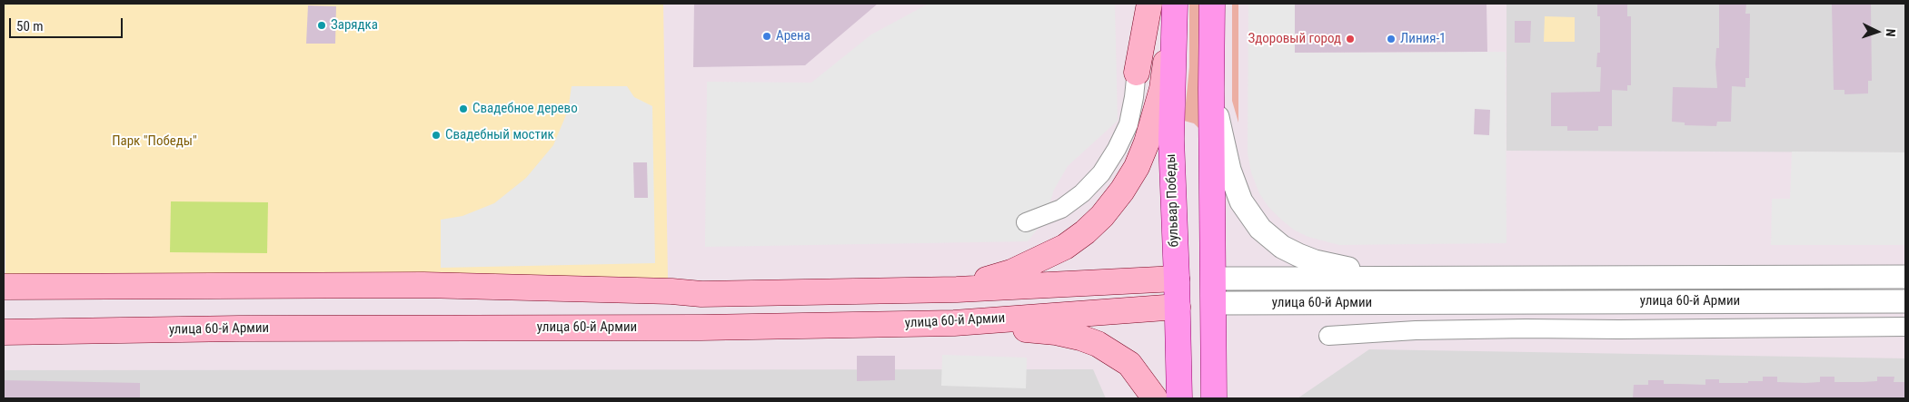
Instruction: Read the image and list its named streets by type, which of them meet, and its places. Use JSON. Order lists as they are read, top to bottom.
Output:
{
  "streets": {
    "main road": ["бульвар Победы", "улица 60-й Армии"]
  },
  "crossings": [
    ["бульвар Победы", "улица 60-й Армии"]
  ],
  "parks": ["Парк \"Победы\""],
  "places": [
    "Зарядка",
    "Арена",
    "Здоровый город",
    "Линия-1",
    "Свадебное дерево",
    "Свадебный мостик"
  ],
  "scale_bar": "50 m",
  "north": "right"
}
